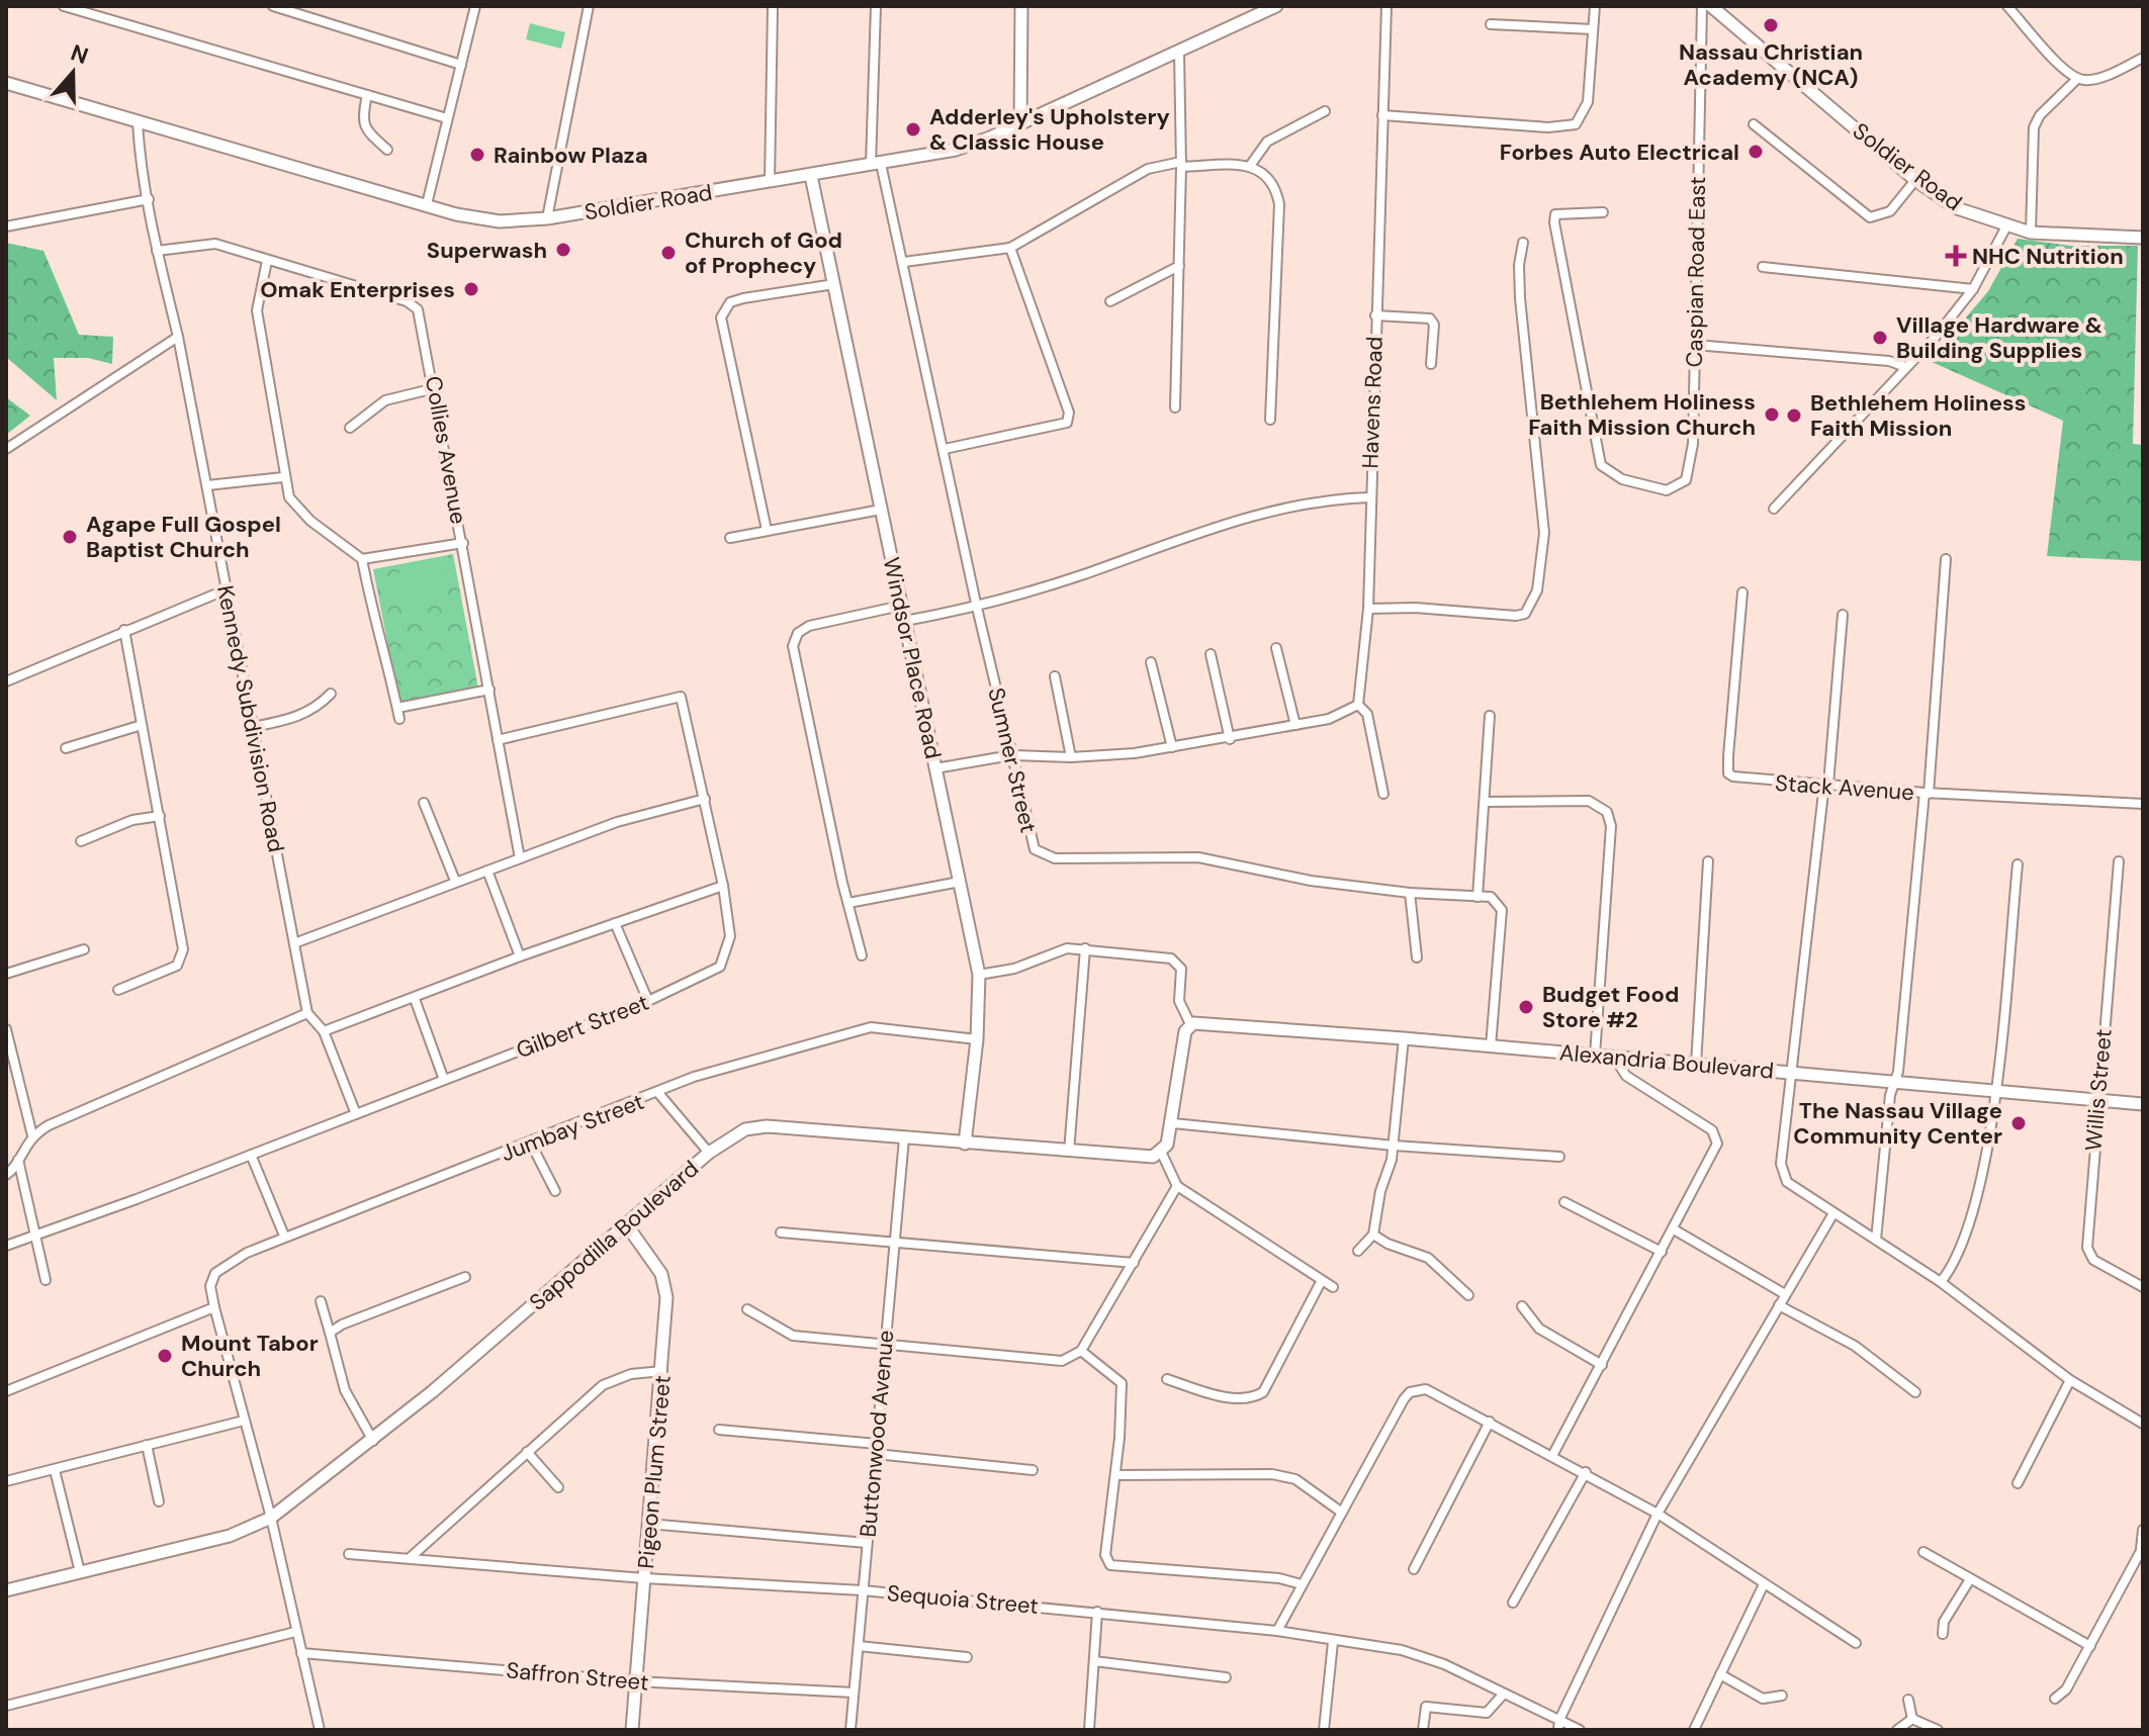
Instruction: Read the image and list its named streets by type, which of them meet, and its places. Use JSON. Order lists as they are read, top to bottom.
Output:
{
  "streets": {
    "street": [
      "Soldier Road",
      "Caspian Road East",
      "Havens Road",
      "Collies Avenue",
      "Windsor Place Road",
      "Kennedy Subdivision Road",
      "Sumner Street",
      "Stack Avenue",
      "Gilbert Street",
      "Alexandria Boulevard",
      "Willis Street",
      "Jumbay Street",
      "Sappodilla Boulevard",
      "Buttonwood Avenue",
      "Pigeon Plum Street",
      "Sequoia Street",
      "Saffron Street"
    ]
  },
  "crossings": [
    ["Soldier Road", "Windsor Place Road"],
    ["Soldier Road", "Kennedy Subdivision Road"],
    ["Soldier Road", "Sumner Street"],
    ["Collies Avenue", "Kennedy Subdivision Road"],
    ["Collies Avenue", "Gilbert Street"],
    ["Windsor Place Road", "Jumbay Street"],
    ["Windsor Place Road", "Sappodilla Boulevard"],
    ["Alexandria Boulevard", "Willis Street"],
    ["Sappodilla Boulevard", "Buttonwood Avenue"],
    ["Sappodilla Boulevard", "Pigeon Plum Street"],
    ["Buttonwood Avenue", "Sequoia Street"],
    ["Buttonwood Avenue", "Saffron Street"],
    ["Pigeon Plum Street", "Sequoia Street"],
    ["Pigeon Plum Street", "Saffron Street"]
  ],
  "places": {
    "other": [
      "Nassau Christian Academy (NCA)",
      "Adderley's Upholstery & Classic House",
      "Forbes Auto Electrical",
      "Rainbow Plaza",
      "Superwash",
      "Church of God of Prophecy",
      "Omak Enterprises",
      "Village Hardware & Building Supplies",
      "Bethlehem Holiness Faith Mission Church",
      "Bethlehem Holiness Faith Mission",
      "Agape Full Gospel Baptist Church",
      "Budget Food Store #2",
      "The Nassau Village Community Center",
      "Mount Tabor Church"
    ],
    "health": ["NHC Nutrition"]
  },
  "north": "top"
}
